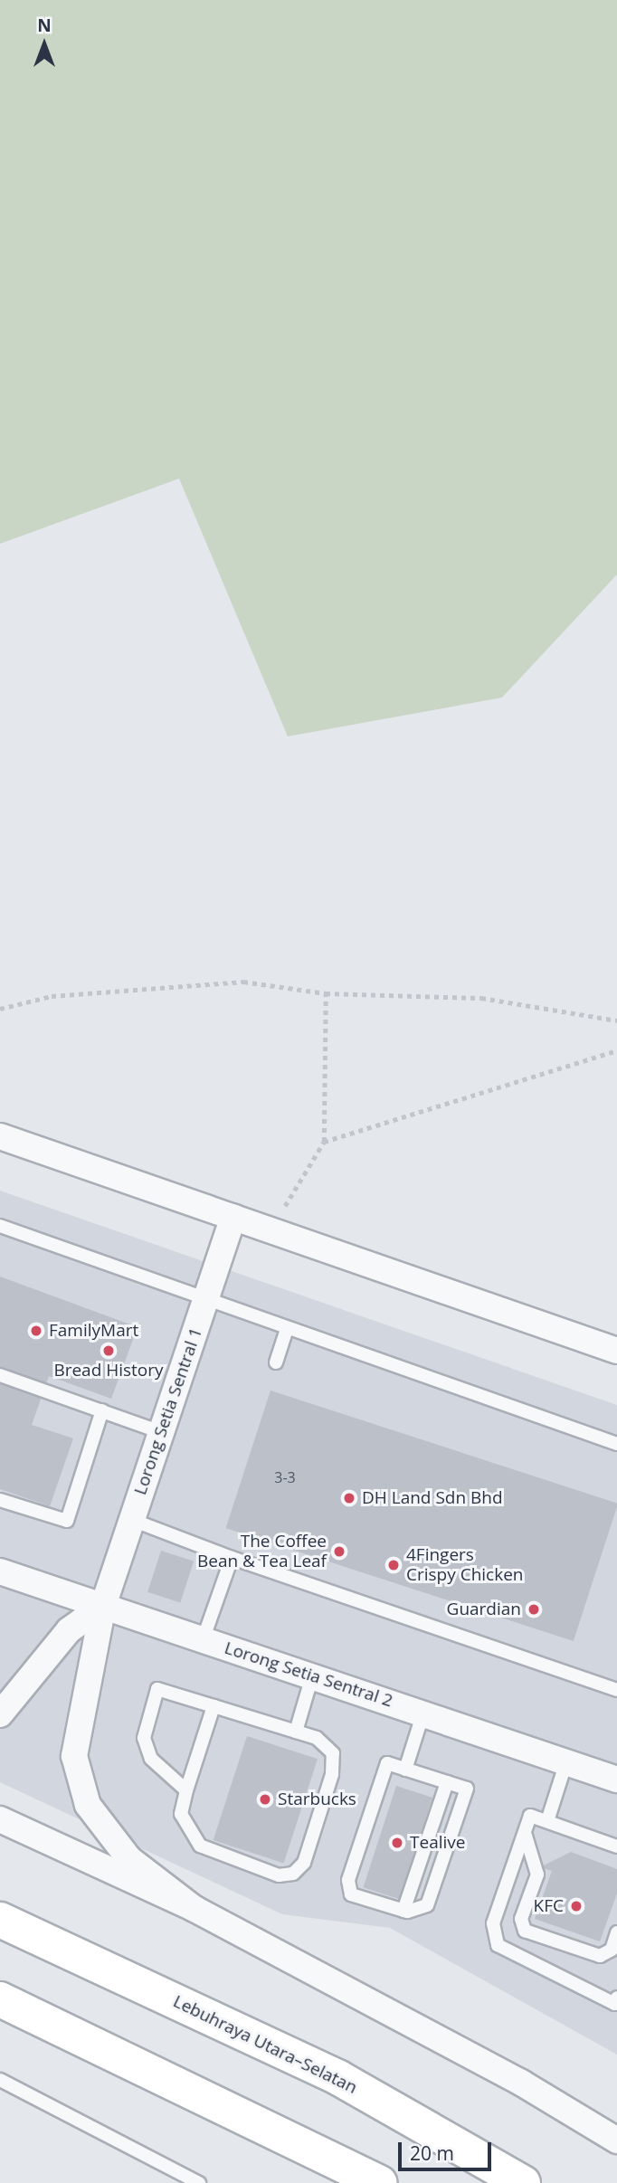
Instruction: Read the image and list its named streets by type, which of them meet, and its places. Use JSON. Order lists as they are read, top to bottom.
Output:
{
  "streets": {
    "highway": ["Lebuhraya Utara–Selatan"],
    "street": ["Lorong Setia Sentral 1", "Lorong Setia Sentral 2"]
  },
  "crossings": [
    ["Lorong Setia Sentral 1", "Lorong Setia Sentral 2"]
  ],
  "places": [
    "FamilyMart",
    "Bread History",
    "DH Land Sdn Bhd",
    "The Coffee Bean & Tea Leaf",
    "4Fingers Crispy Chicken",
    "Guardian",
    "Starbucks",
    "Tealive",
    "KFC"
  ],
  "house_numbers": ["3-3"],
  "scale_bar": "20 m",
  "north": "top"
}
